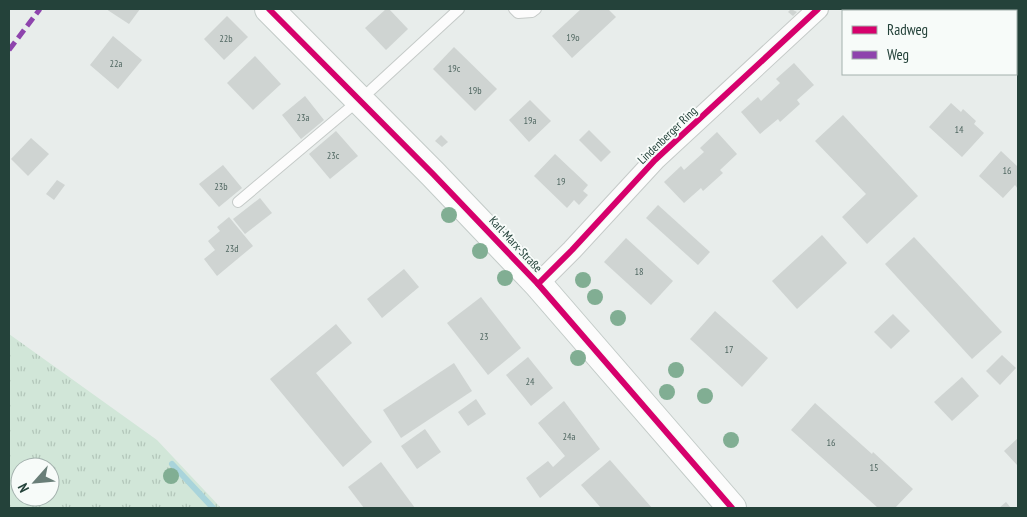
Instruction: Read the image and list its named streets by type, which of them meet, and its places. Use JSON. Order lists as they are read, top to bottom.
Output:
{
  "streets": {
    "street": ["Lindenberger Ring", "Karl-Marx-Straße"]
  },
  "crossings": [
    ["Lindenberger Ring", "Karl-Marx-Straße"]
  ],
  "house_numbers": [
    "19o",
    "22b",
    "22a",
    "19c",
    "19b",
    "23a",
    "19a",
    "14",
    "23c",
    "16",
    "19",
    "23b",
    "23d",
    "18",
    "23",
    "17",
    "24",
    "24a",
    "16",
    "15"
  ],
  "legend": ["Radweg", "Weg"],
  "north": "bottom left"
}
